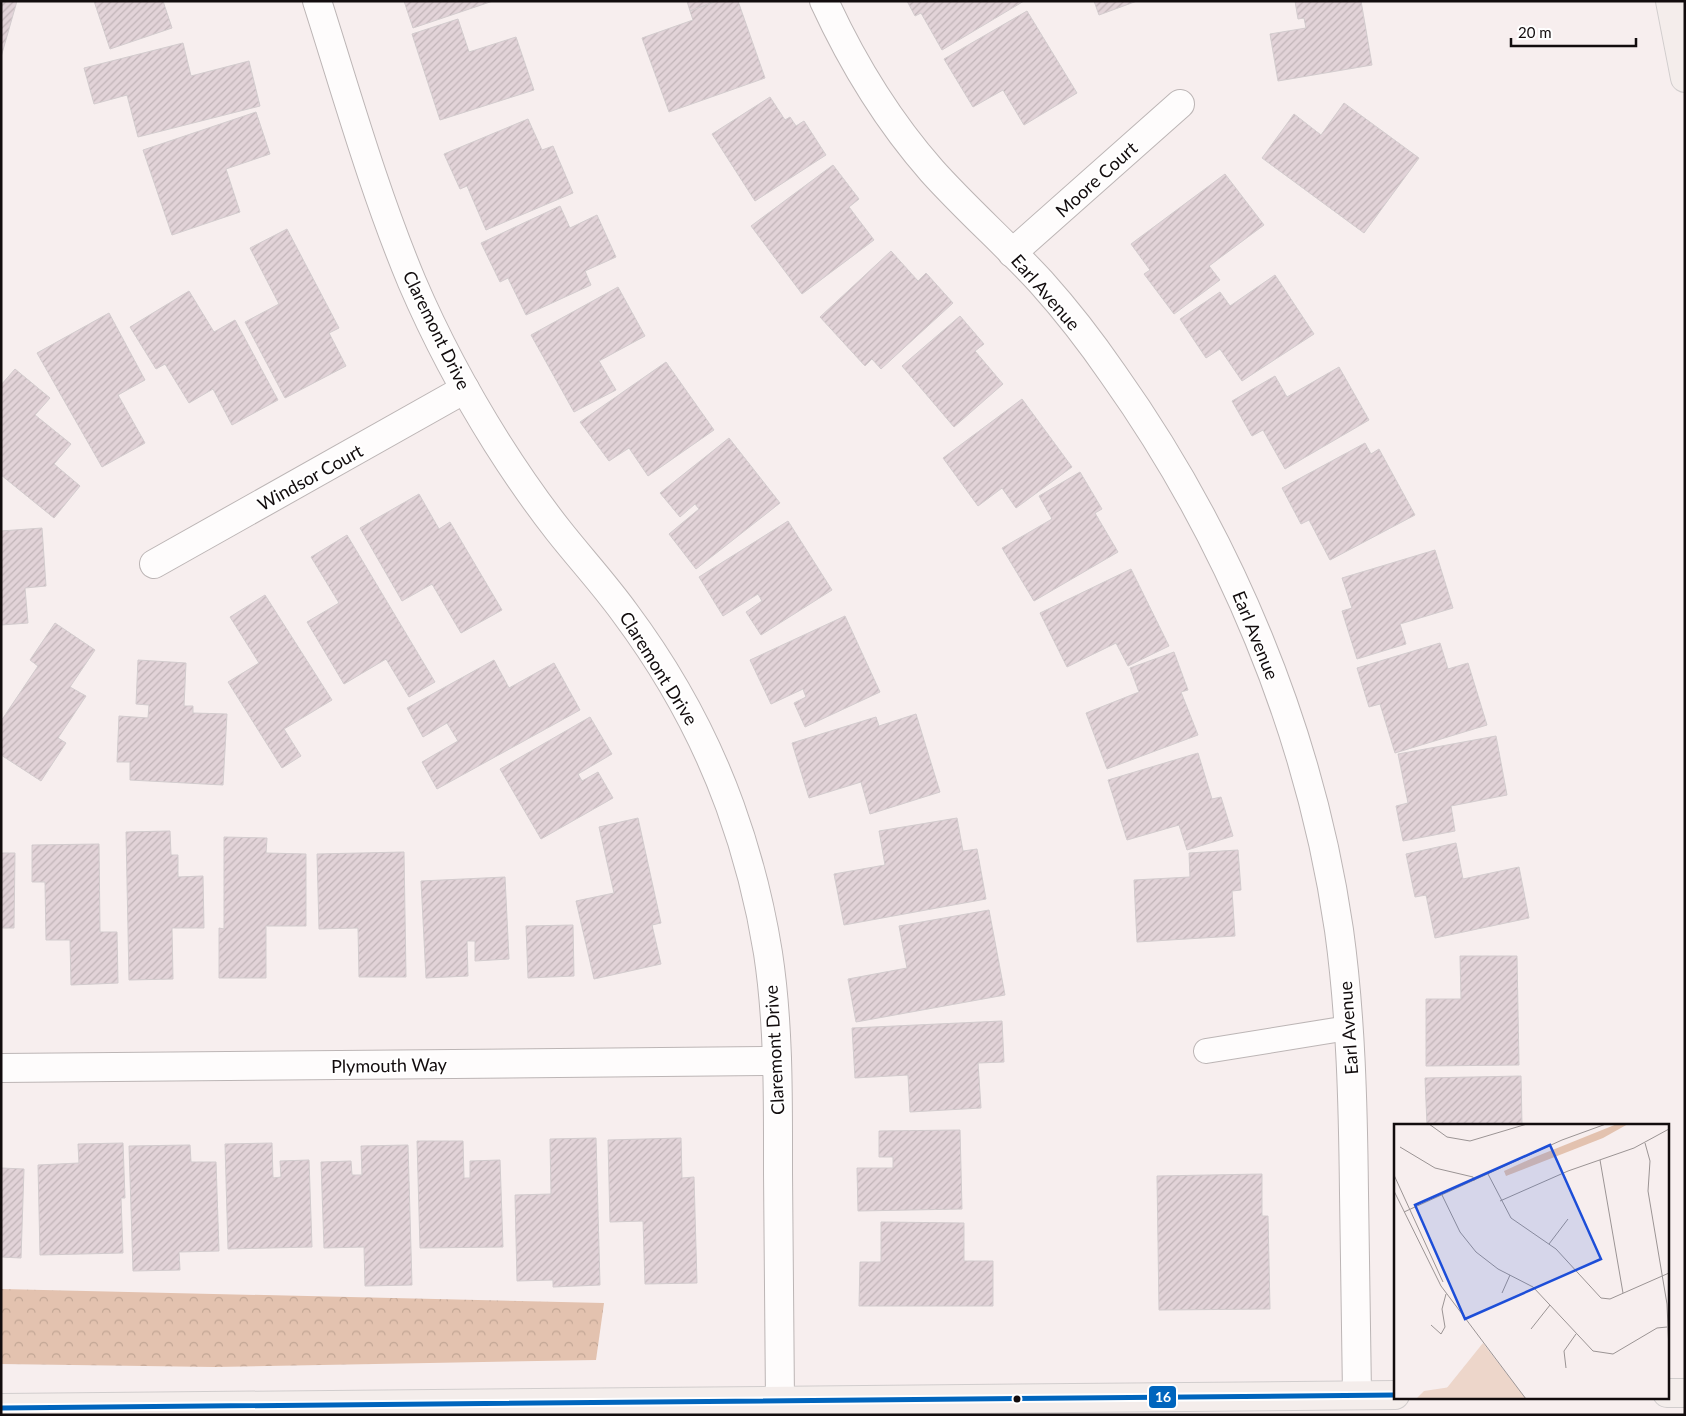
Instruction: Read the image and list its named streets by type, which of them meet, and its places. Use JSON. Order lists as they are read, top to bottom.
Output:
{
  "streets": {
    "street": [
      "Moore Court",
      "Earl Avenue",
      "Claremont Drive",
      "Windsor Court",
      "Plymouth Way"
    ]
  },
  "crossings": [
    ["Moore Court", "Earl Avenue"],
    ["Claremont Drive", "Windsor Court"],
    ["Claremont Drive", "Plymouth Way"]
  ],
  "lines": ["transit line 16"],
  "scale_bar": "20 m"
}
